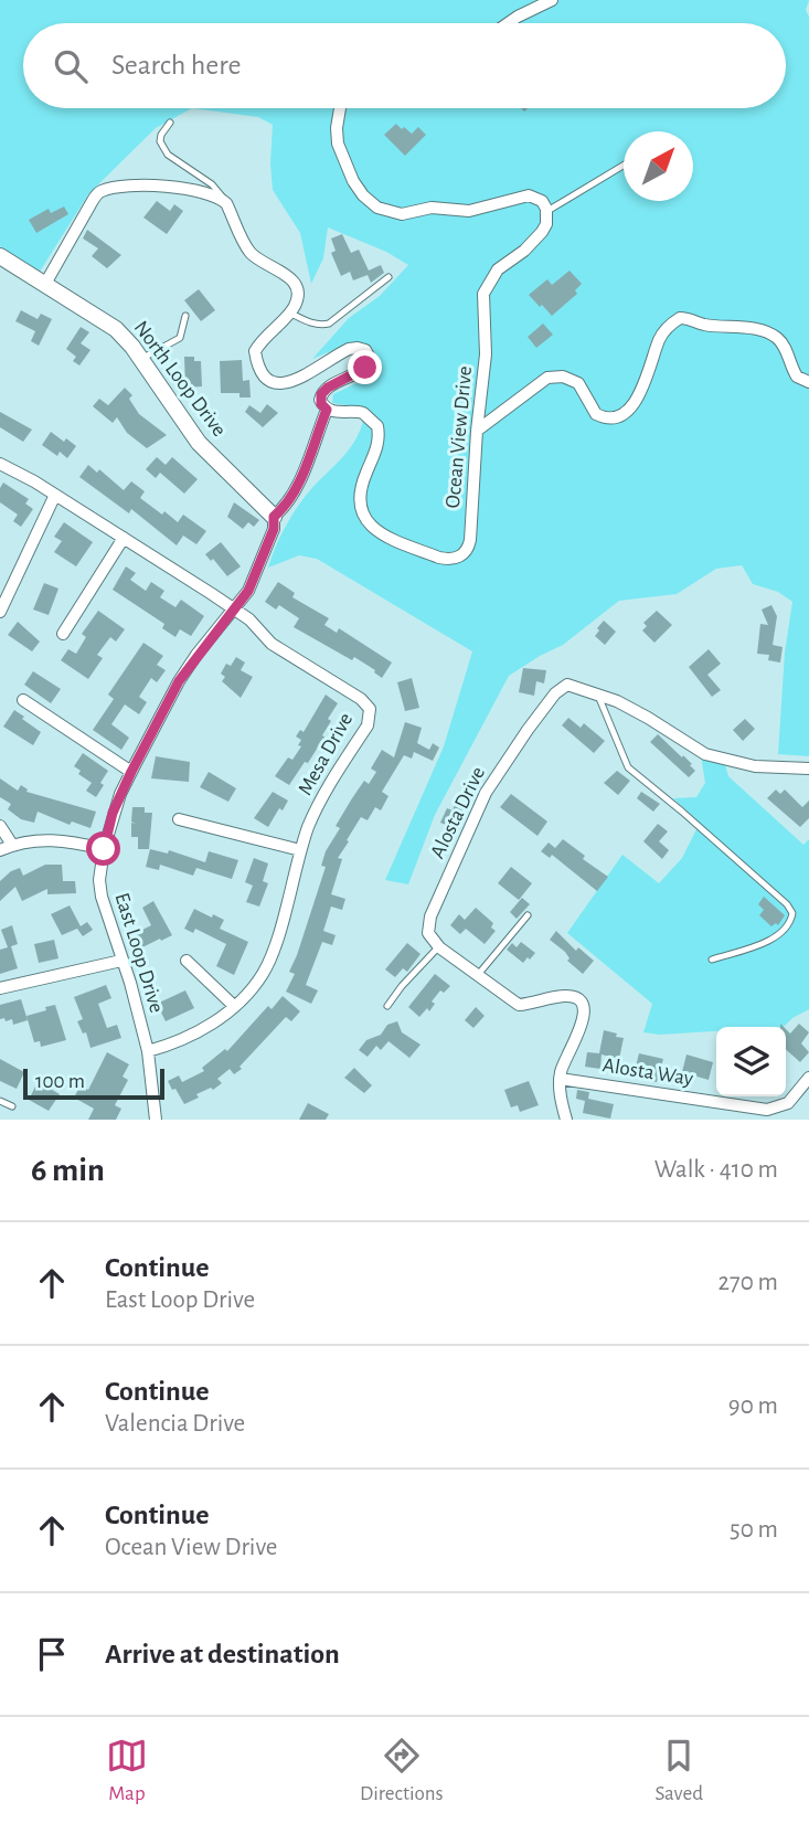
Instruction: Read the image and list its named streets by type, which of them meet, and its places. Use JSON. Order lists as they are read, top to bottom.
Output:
{
  "streets": {
    "street": [
      "North Loop Drive",
      "Ocean View Drive",
      "Mesa Drive",
      "Alosta Drive",
      "East Loop Drive",
      "Alosta Way"
    ]
  },
  "crossings": [
    ["North Loop Drive", "East Loop Drive"],
    ["Mesa Drive", "East Loop Drive"]
  ],
  "scale_bar": "100 m",
  "north": "top right",
  "page": {
    "search": "Search here",
    "scale": "100 m",
    "heading": ["6 min", "Walk · 410 m"],
    "list": [
      ["Continue", "East Loop Drive", "270 m"],
      ["Continue", "Valencia Drive", "90 m"],
      ["Continue", "Ocean View Drive", "50 m"],
      "Arrive at destination"
    ],
    "nav": ["Map", "Directions", "Saved"]
  }
}
